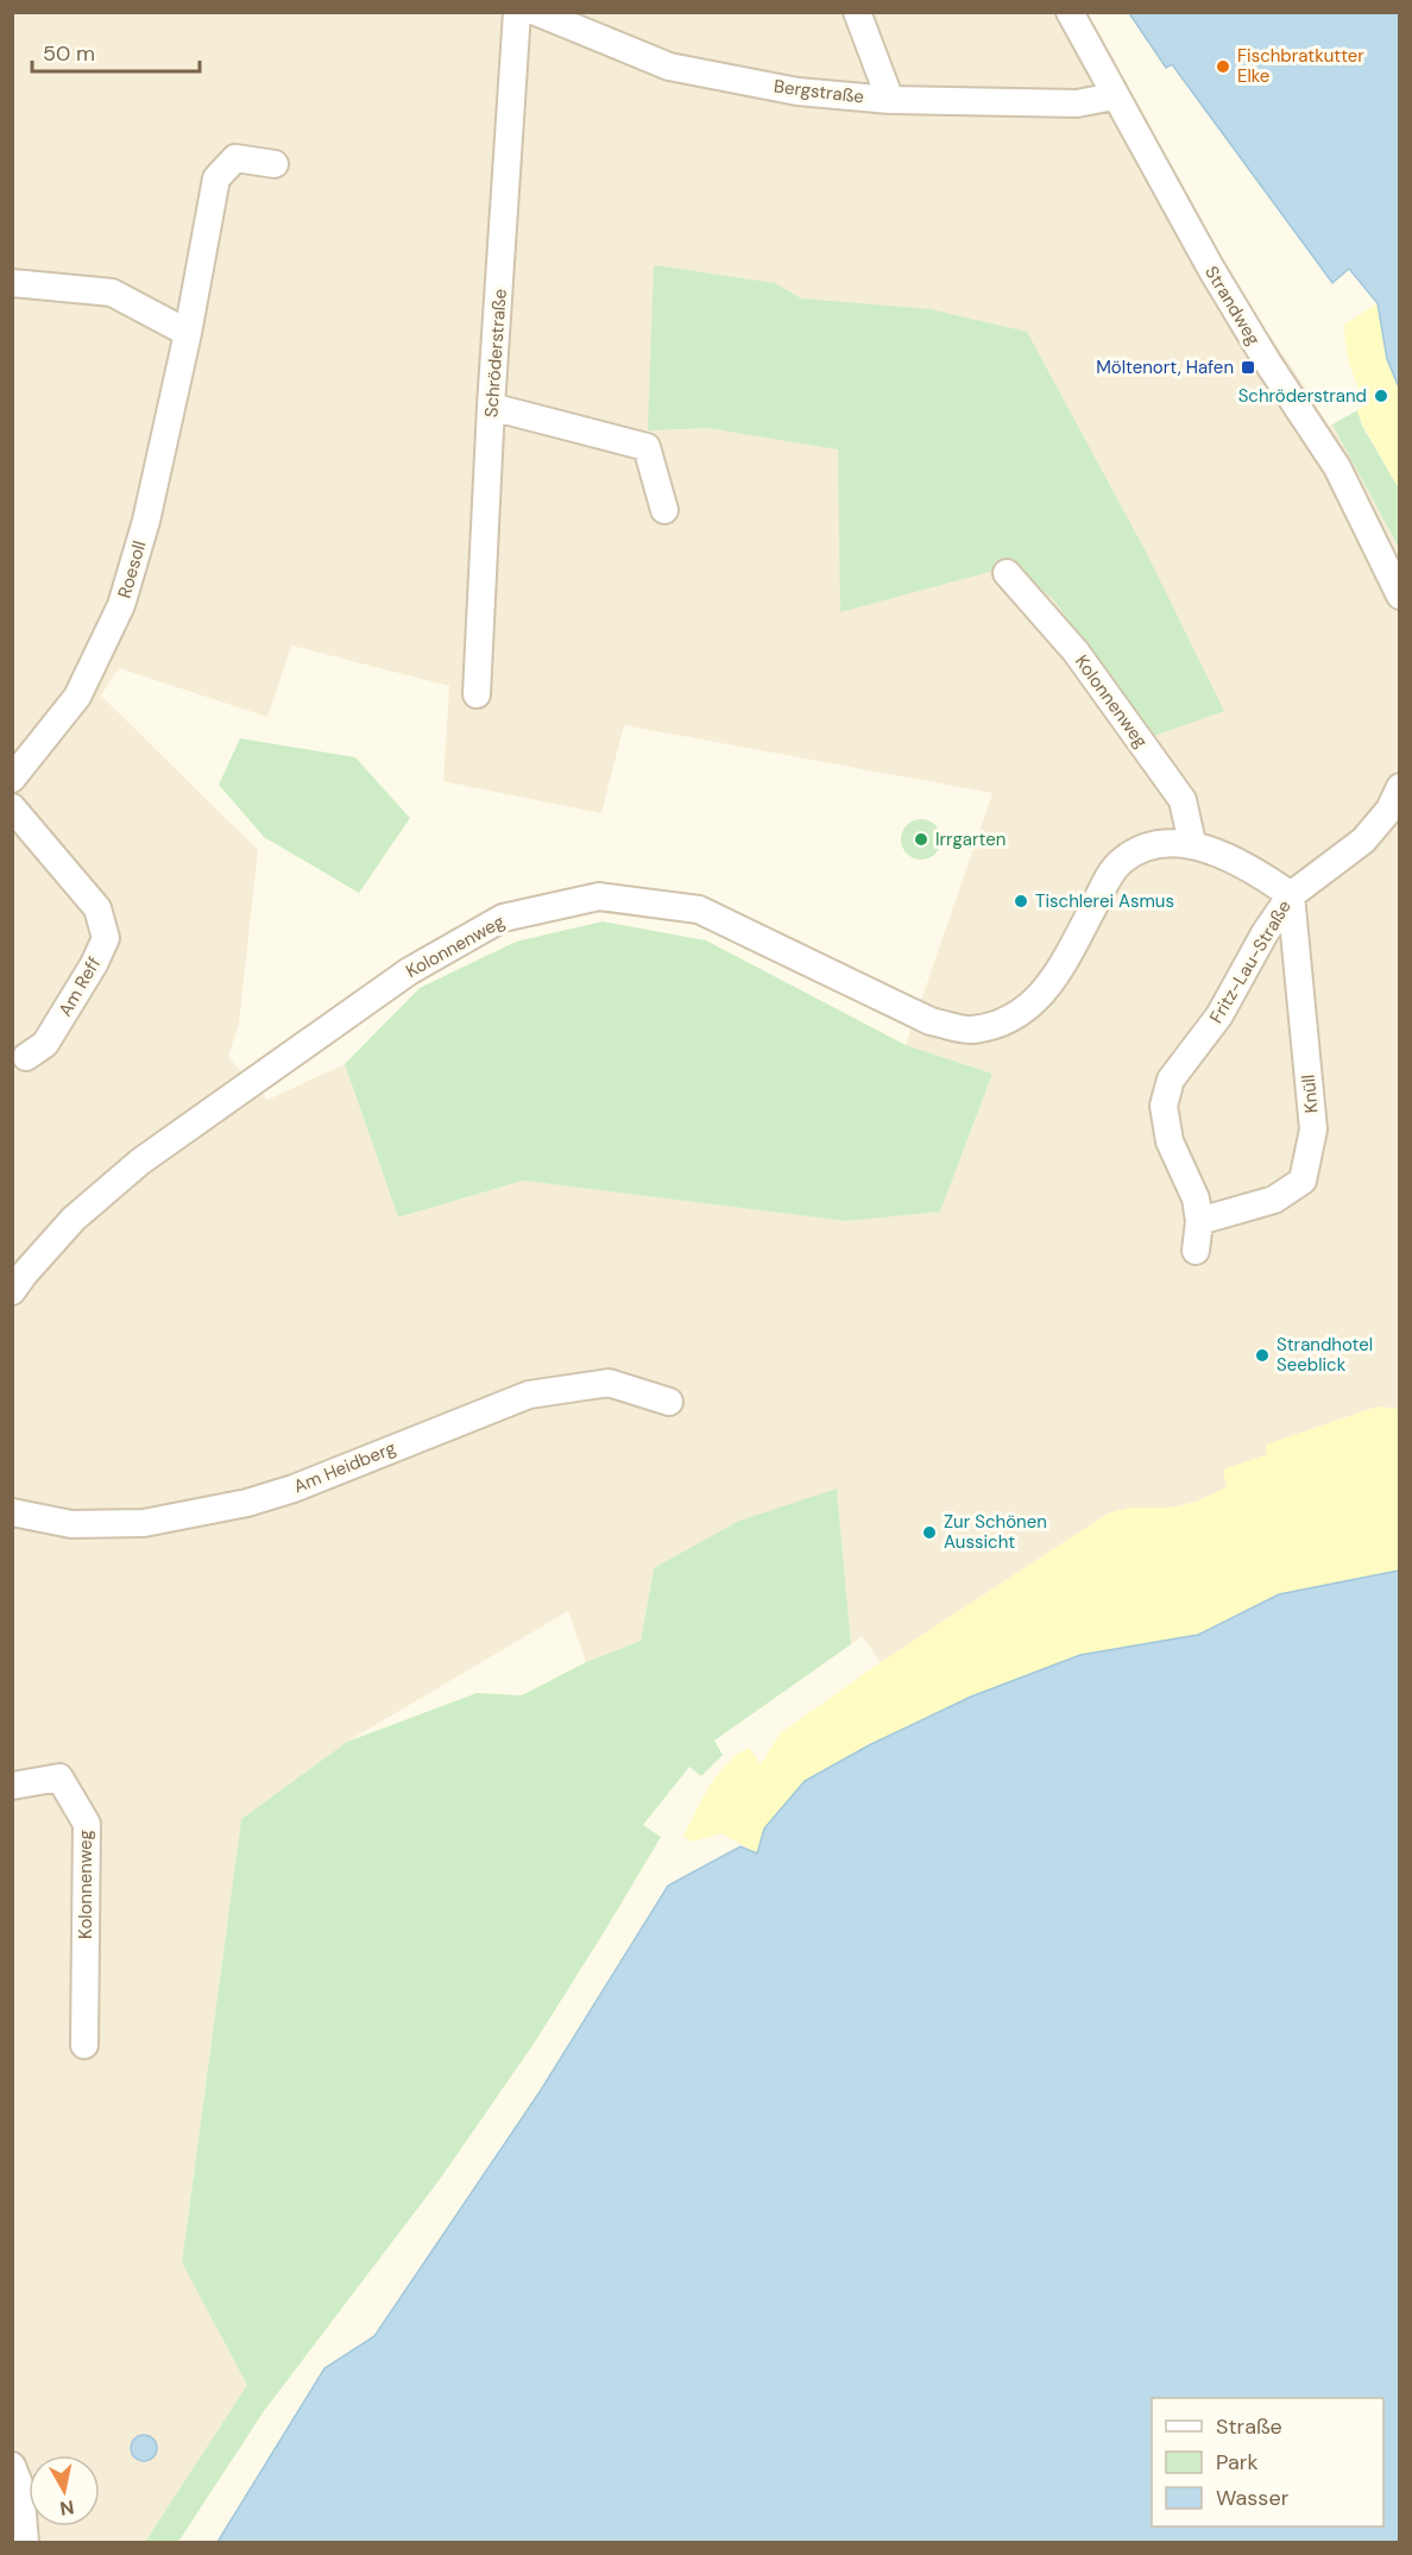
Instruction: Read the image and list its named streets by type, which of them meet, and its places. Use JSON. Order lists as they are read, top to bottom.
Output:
{
  "streets": {
    "street": [
      "Bergstraße",
      "Strandweg",
      "Schröderstraße",
      "Roesoll",
      "Kolonnenweg",
      "Fritz-Lau-Straße",
      "Am Reff",
      "Knüll",
      "Am Heidberg"
    ]
  },
  "crossings": [
    ["Bergstraße", "Strandweg"],
    ["Kolonnenweg", "Fritz-Lau-Straße"],
    ["Kolonnenweg", "Knüll"],
    ["Fritz-Lau-Straße", "Knüll"]
  ],
  "places": {
    "other": [
      "Fischbratkutter Elke",
      "Schröderstrand",
      "Irrgarten",
      "Tischlerei Asmus",
      "Strandhotel Seeblick",
      "Zur Schönen Aussicht"
    ],
    "transit": ["Möltenort, Hafen"]
  },
  "legend": ["Straße", "Park", "Wasser"],
  "scale_bar": "50 m",
  "north": "bottom"
}
